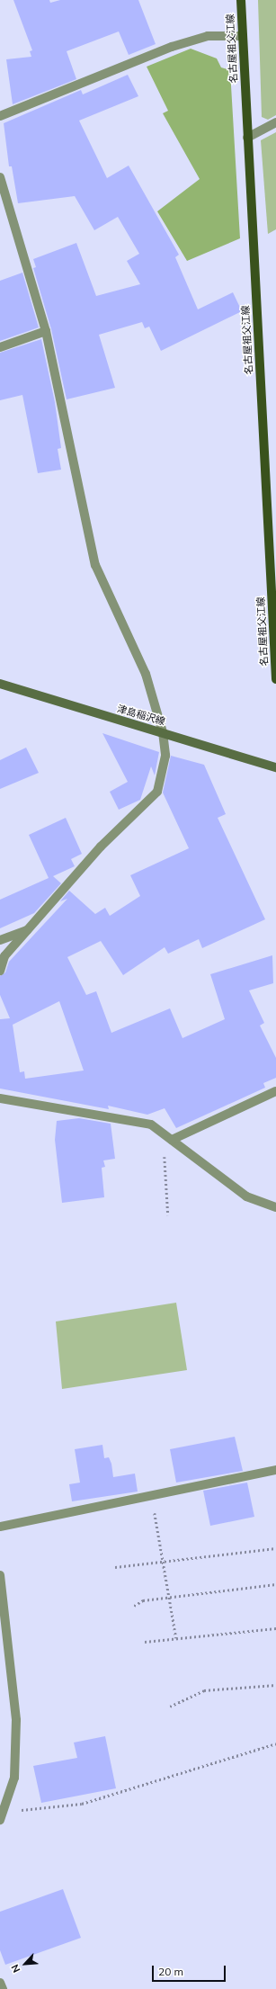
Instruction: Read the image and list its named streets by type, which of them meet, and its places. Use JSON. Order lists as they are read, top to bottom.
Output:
{
  "streets": {
    "main road": ["名古屋祖父江線", "津島稲沢線"]
  },
  "scale_bar": "20 m",
  "north": "bottom left"
}
